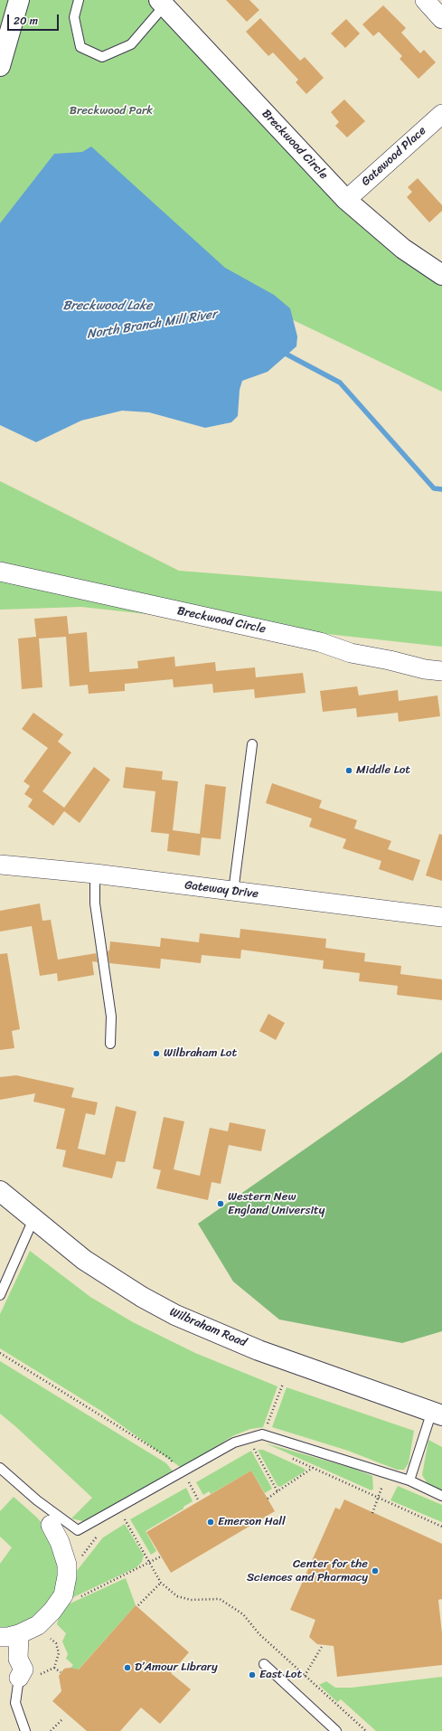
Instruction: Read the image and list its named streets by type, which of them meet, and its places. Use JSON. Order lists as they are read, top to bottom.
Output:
{
  "streets": {
    "main road": ["Breckwood Circle", "Wilbraham Road"],
    "street": ["Gatewood Place", "Gateway Drive"]
  },
  "crossings": [
    ["Breckwood Circle", "Gatewood Place"]
  ],
  "water": ["Breckwood Lake", "North Branch Mill River"],
  "parks": ["Breckwood Park"],
  "places": [
    "Middle Lot",
    "Wilbraham Lot",
    "Western New England University",
    "Emerson Hall",
    "Center for the Sciences and Pharmacy",
    "D’Amour Library",
    "East Lot"
  ],
  "scale_bar": "20 m"
}
